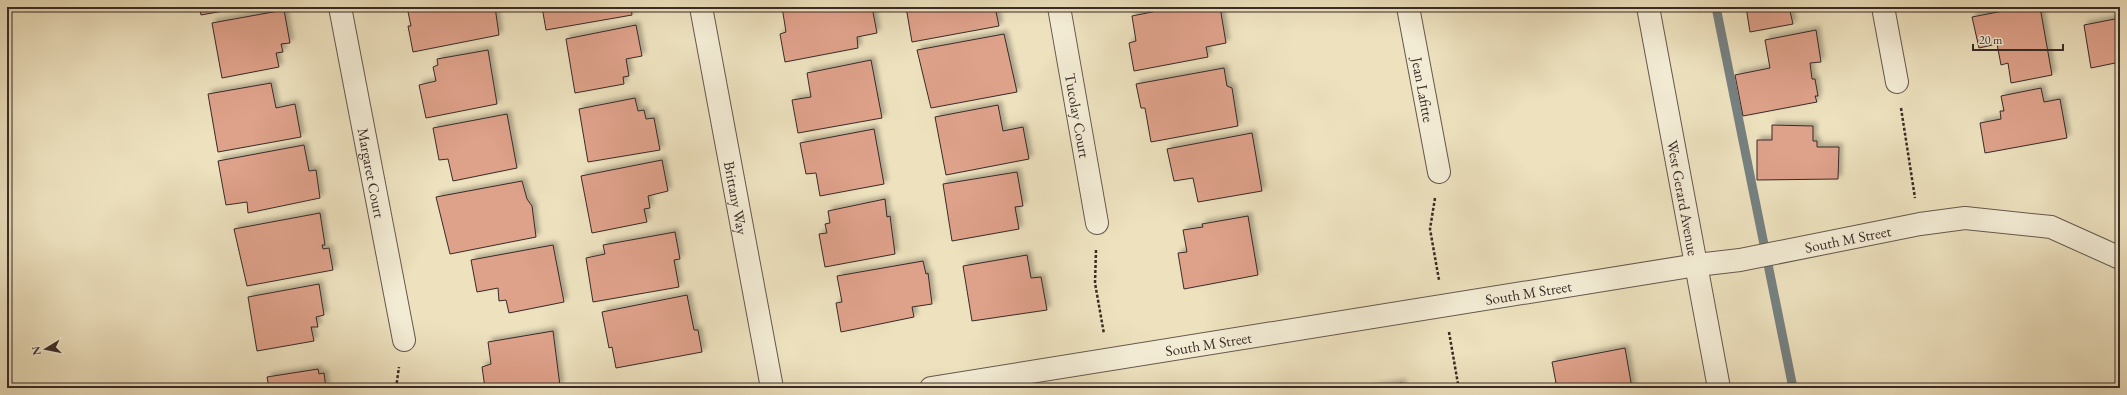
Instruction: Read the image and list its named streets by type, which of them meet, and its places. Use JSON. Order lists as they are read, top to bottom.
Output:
{
  "streets": {
    "street": [
      "Jean Lafitte",
      "Tucolay Court",
      "Margaret Court",
      "West Gerard Avenue",
      "Brittany Way",
      "South M Street"
    ]
  },
  "crossings": [
    ["West Gerard Avenue", "South M Street"]
  ],
  "scale_bar": "20 m",
  "north": "left"
}
